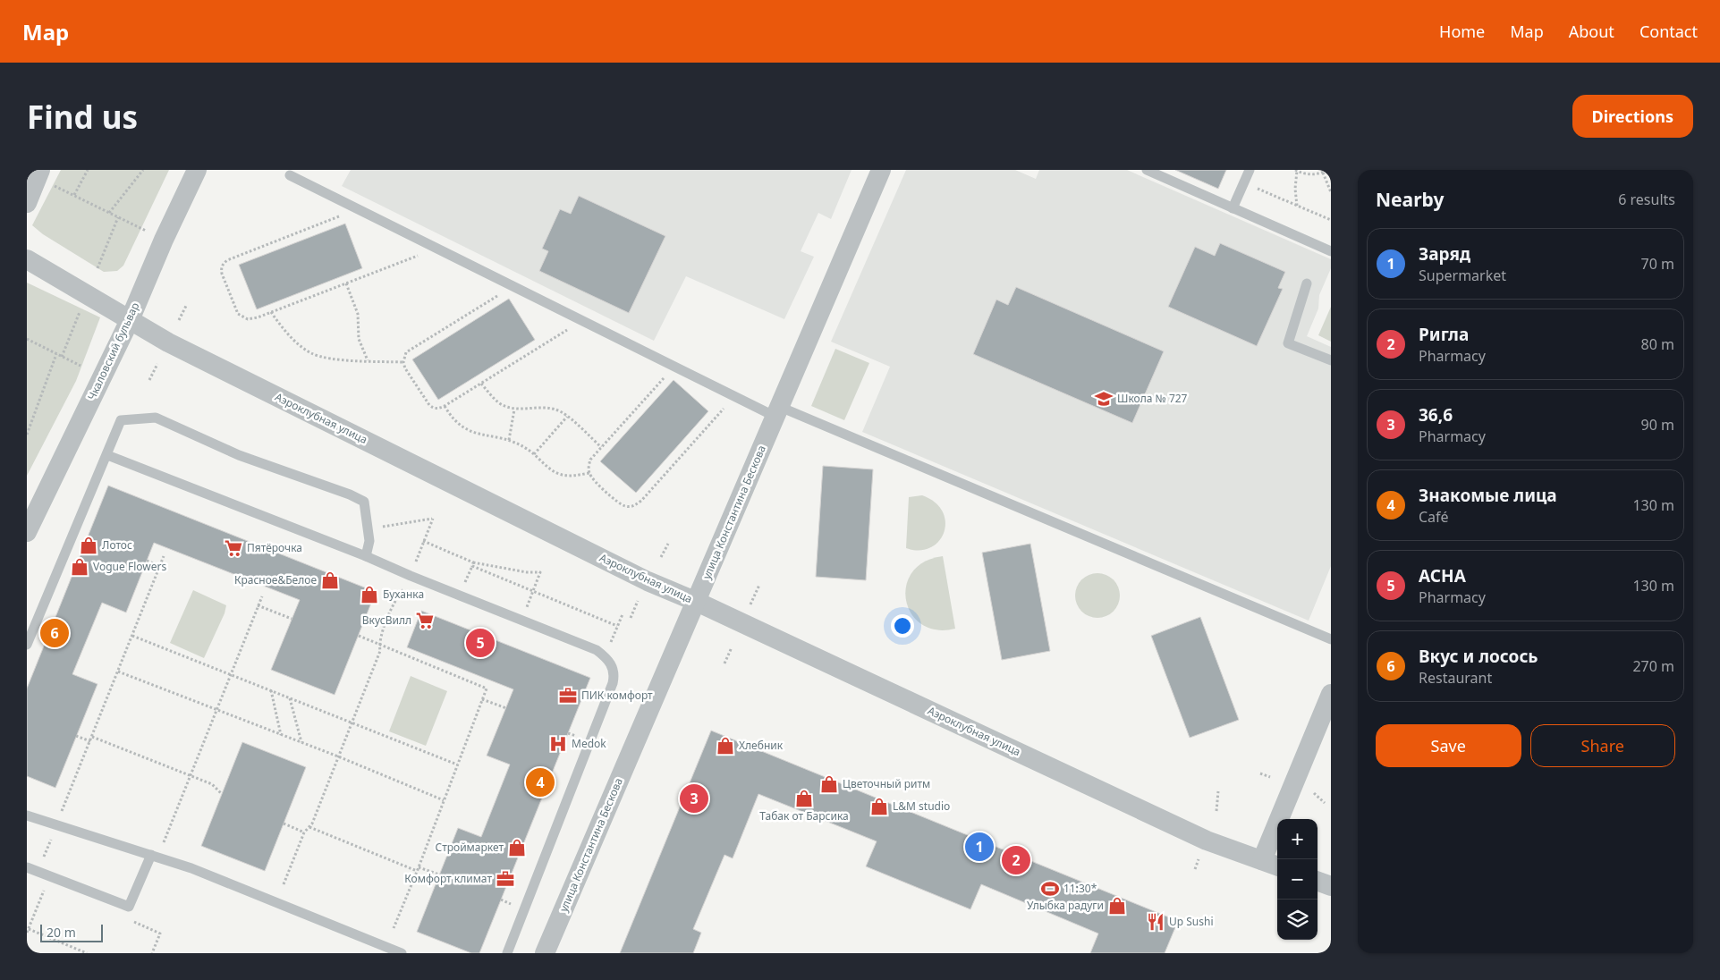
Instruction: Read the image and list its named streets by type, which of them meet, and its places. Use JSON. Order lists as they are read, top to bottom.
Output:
{
  "streets": {
    "street": ["Чкаловский бульвар", "Аэроклубная улица", "улица Константина Бескова"]
  },
  "crossings": [
    ["Чкаловский бульвар", "Аэроклубная улица"],
    ["Аэроклубная улица", "улица Константина Бескова"]
  ],
  "places": {
    "school or university": ["Школа № 727"],
    "shop": [
      "Лотос",
      "Vogue Flowers",
      "Красное&Белое",
      "Буханка",
      "Хлебник",
      "Цветочный ритм",
      "Табак от Барсика",
      "L&M studio",
      "Строймаркет",
      "Улыбка радуги"
    ],
    "supermarket": ["Пятёрочка", "ВкусВилл"],
    "office": ["ПИК комфорт", "Комфорт климат"],
    "hospital": ["Medok"],
    "sports": ["11:30*"],
    "restaurant": ["Up Sushi"]
  },
  "scale_bar": "20 m",
  "page": {
    "header": "Map",
    "nav": [
      "Home",
      "Map",
      "About",
      "Contact"
    ],
    "buttons": [
      "Directions",
      ["Save", "Share"]
    ],
    "title": "Find us",
    "heading": ["Nearby", "6 results"],
    "list": [
      {
        "mark": "1",
        "name": "Заряд",
        "note": "Supermarket",
        "value": "70 m"
      },
      {
        "mark": "2",
        "name": "Ригла",
        "note": "Pharmacy",
        "value": "80 m"
      },
      {
        "mark": "3",
        "name": "36,6",
        "note": "Pharmacy",
        "value": "90 m"
      },
      {
        "mark": "4",
        "name": "Знакомые лица",
        "note": "Café",
        "value": "130 m"
      },
      {
        "mark": "5",
        "name": "АСНА",
        "note": "Pharmacy",
        "value": "130 m"
      },
      {
        "mark": "6",
        "name": "Вкус и лосось",
        "note": "Restaurant",
        "value": "270 m"
      }
    ],
    "pins": [
      "6",
      "5",
      "4",
      "3",
      "1",
      "2"
    ],
    "map_buttons": ["+", "−"],
    "scale": "20 m"
  }
}
